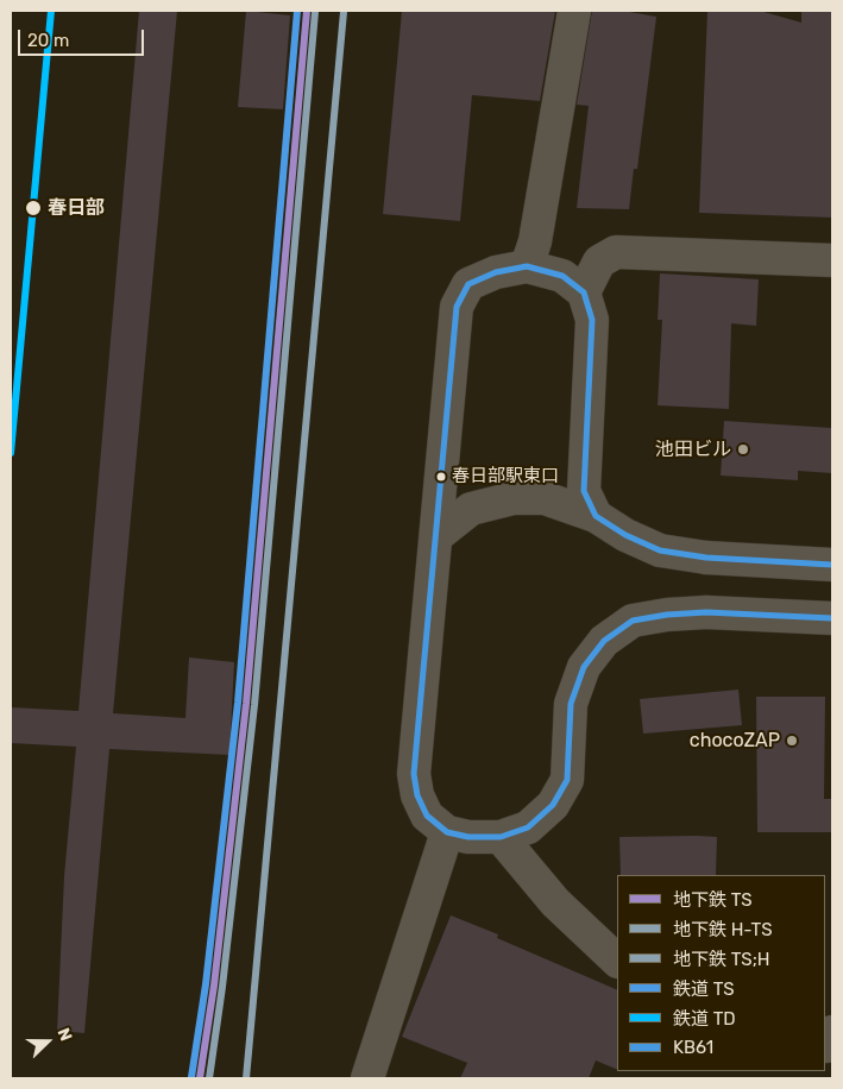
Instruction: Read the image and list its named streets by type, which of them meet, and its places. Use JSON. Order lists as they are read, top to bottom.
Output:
{
  "places": [
    "春日部",
    "池田ビル",
    "春日部駅東口",
    "chocoZAP"
  ],
  "lines": [
    "metro line TS",
    "rail line TS",
    "rail line TD",
    "metro line H-TS",
    "metro line TS;H",
    "transit line KB61"
  ],
  "legend": [
    "地下鉄 TS",
    "地下鉄 H-TS",
    "地下鉄 TS;H",
    "鉄道 TS",
    "鉄道 TD",
    "KB61"
  ],
  "scale_bar": "20 m",
  "north": "right"
}
